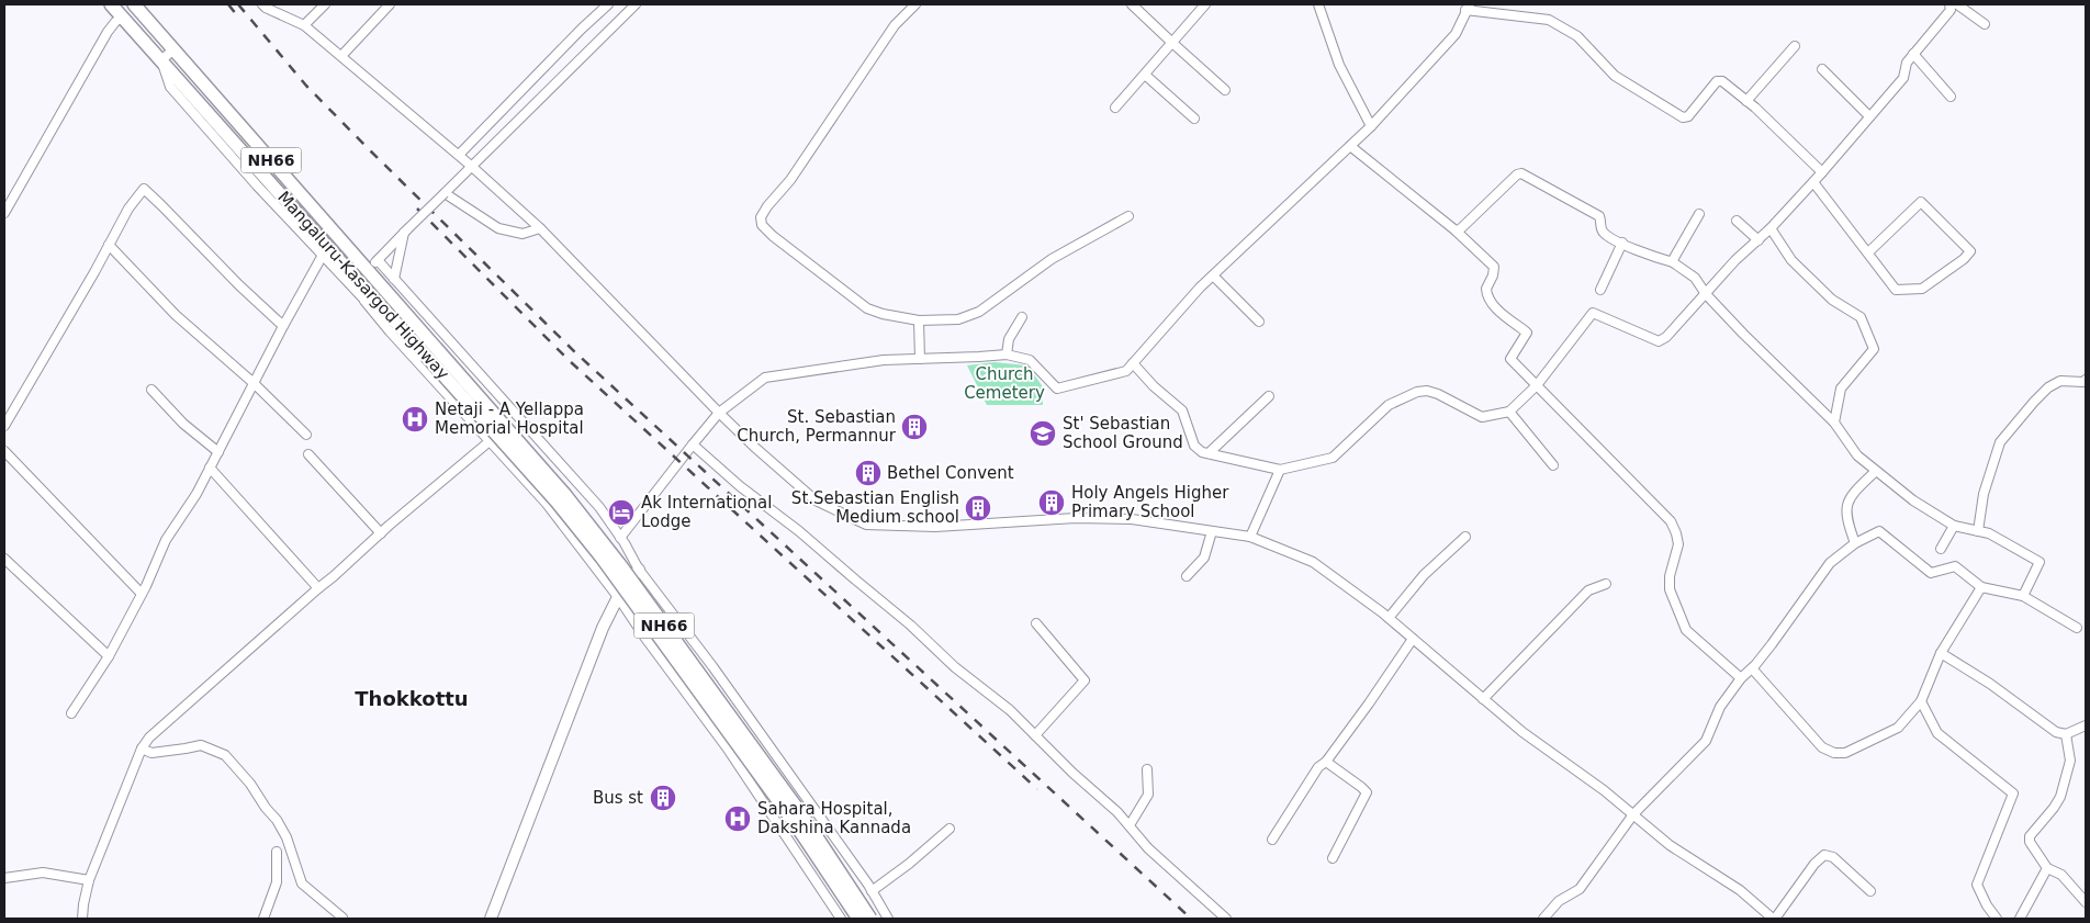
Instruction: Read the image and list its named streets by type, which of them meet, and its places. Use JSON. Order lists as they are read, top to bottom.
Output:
{
  "streets": {
    "highway": ["NH66", "Mangaluru-Kasargod Highway"]
  },
  "districts": ["Thokkottu"],
  "parks": ["Church Cemetery"],
  "places": {
    "hospital": ["Netaji - A Yellappa Memorial Hospital", "Sahara Hospital, Dakshina Kannada"],
    "building": [
      "St. Sebastian Church, Permannur",
      "Bethel Convent",
      "Holy Angels Higher Primary School",
      "St.Sebastian English Medium school",
      "Bus st"
    ],
    "school or university": ["St' Sebastian School Ground"],
    "hotel": ["Ak International Lodge"]
  }
}
